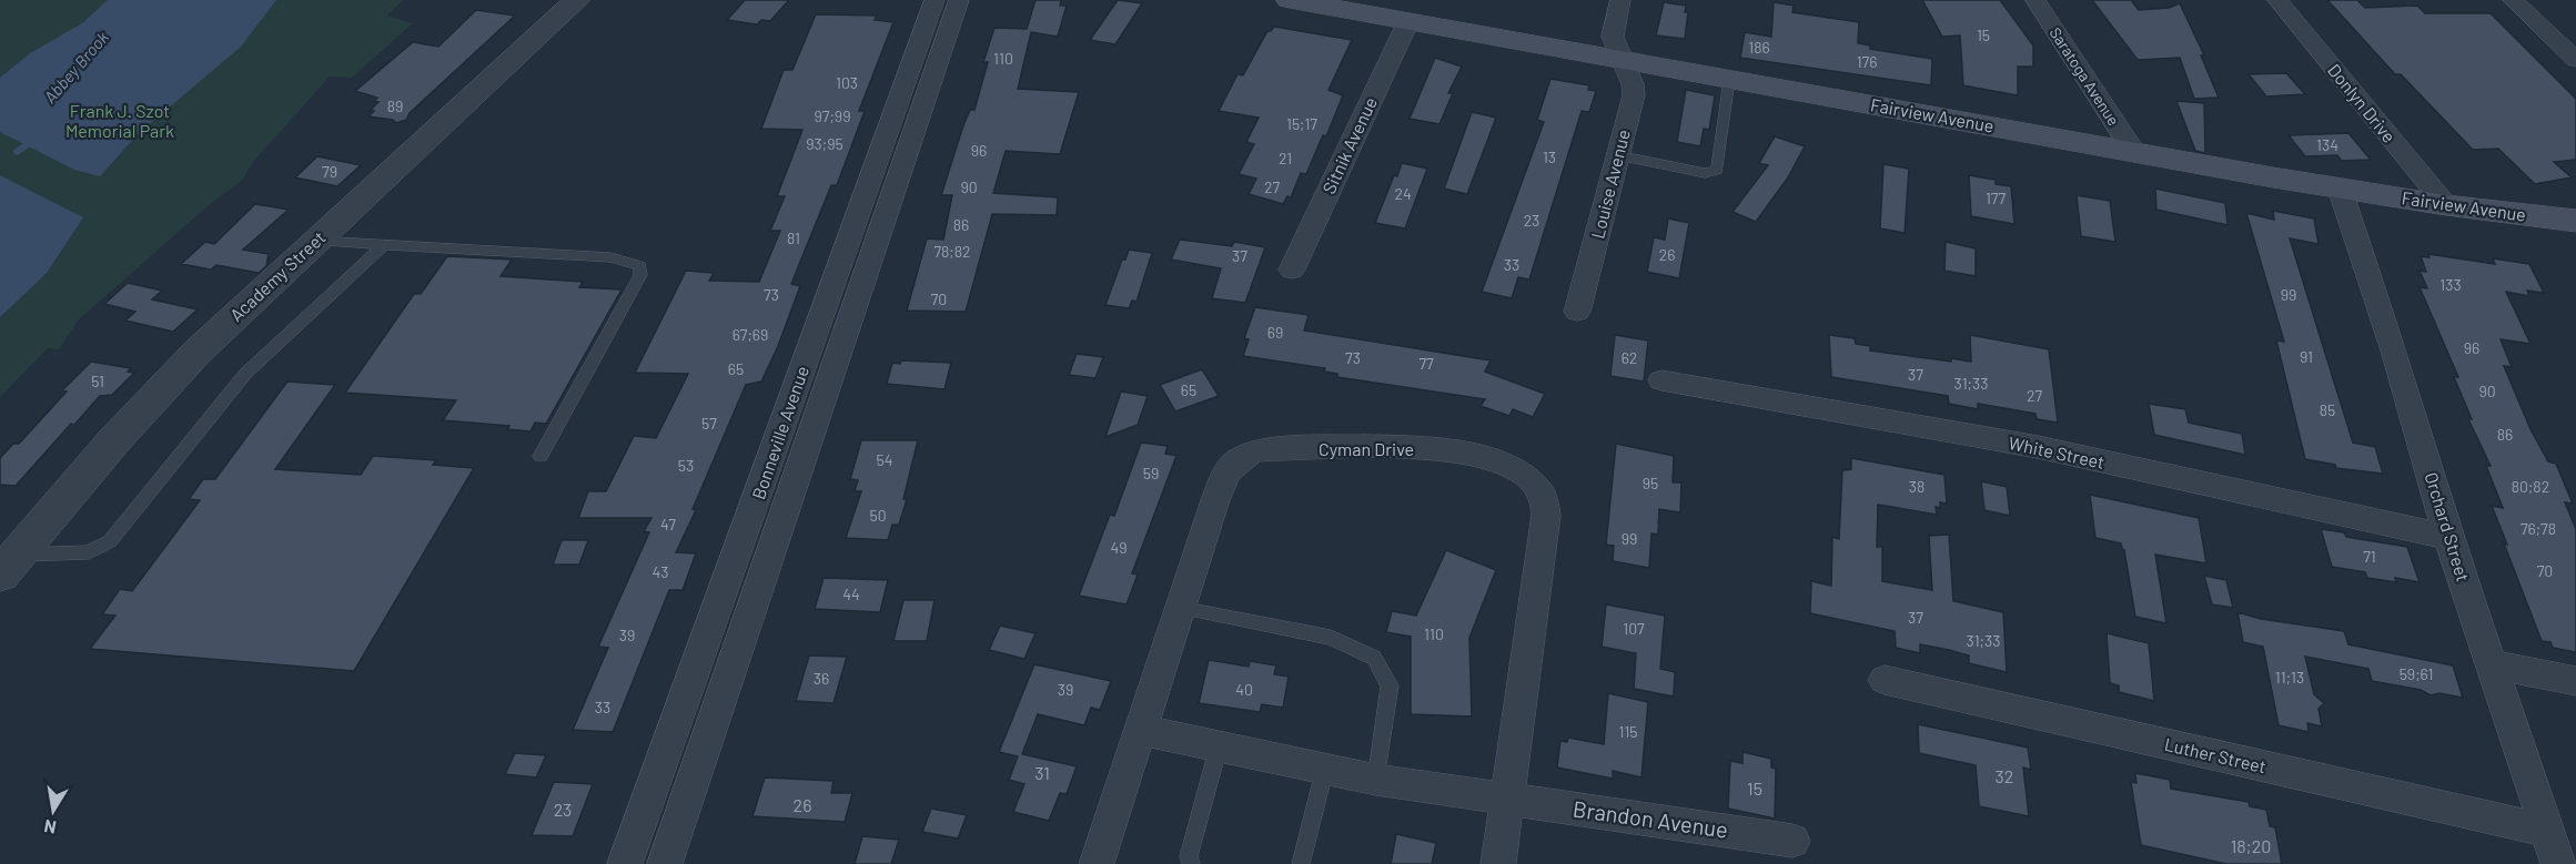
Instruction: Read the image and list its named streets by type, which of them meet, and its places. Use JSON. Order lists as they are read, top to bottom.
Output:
{
  "streets": {
    "main road": ["Fairview Avenue"],
    "street": [
      "Saratoga Avenue",
      "Donlyn Drive",
      "Sitnik Avenue",
      "Louise Avenue",
      "Academy Street",
      "Bonneville Avenue",
      "Cyman Drive",
      "White Street",
      "Orchard Street",
      "Luther Street",
      "Brandon Avenue"
    ]
  },
  "crossings": [
    ["Saratoga Avenue", "Fairview Avenue"],
    ["Donlyn Drive", "Fairview Avenue"],
    ["Fairview Avenue", "Sitnik Avenue"],
    ["Fairview Avenue", "Louise Avenue"],
    ["Fairview Avenue", "Orchard Street"],
    ["Cyman Drive", "Brandon Avenue"],
    ["White Street", "Orchard Street"],
    ["Orchard Street", "Luther Street"]
  ],
  "water": ["Abbey Brook"],
  "parks": ["Frank J. Szot Memorial Park"],
  "house_numbers": [
    "15",
    "186",
    "110",
    "176",
    "103",
    "89",
    "97;99",
    "15;17",
    "93;95",
    "134",
    "96",
    "13",
    "21",
    "79",
    "90",
    "27",
    "24",
    "177",
    "23",
    "86",
    "81",
    "78;82",
    "26",
    "37",
    "33",
    "133",
    "73",
    "99",
    "70",
    "69",
    "67;69",
    "96",
    "91",
    "73",
    "62",
    "77",
    "65",
    "37",
    "51",
    "31;33",
    "65",
    "90",
    "27",
    "85",
    "57",
    "86",
    "54",
    "53",
    "59",
    "95",
    "38",
    "80;82",
    "50",
    "47",
    "76;78",
    "99",
    "49",
    "71",
    "70",
    "43",
    "44",
    "37",
    "107",
    "110",
    "39",
    "31;33",
    "59;61",
    "11;13",
    "36",
    "39",
    "40",
    "33",
    "115",
    "31",
    "32",
    "15",
    "26",
    "23",
    "18;20"
  ],
  "north": "bottom"
}
